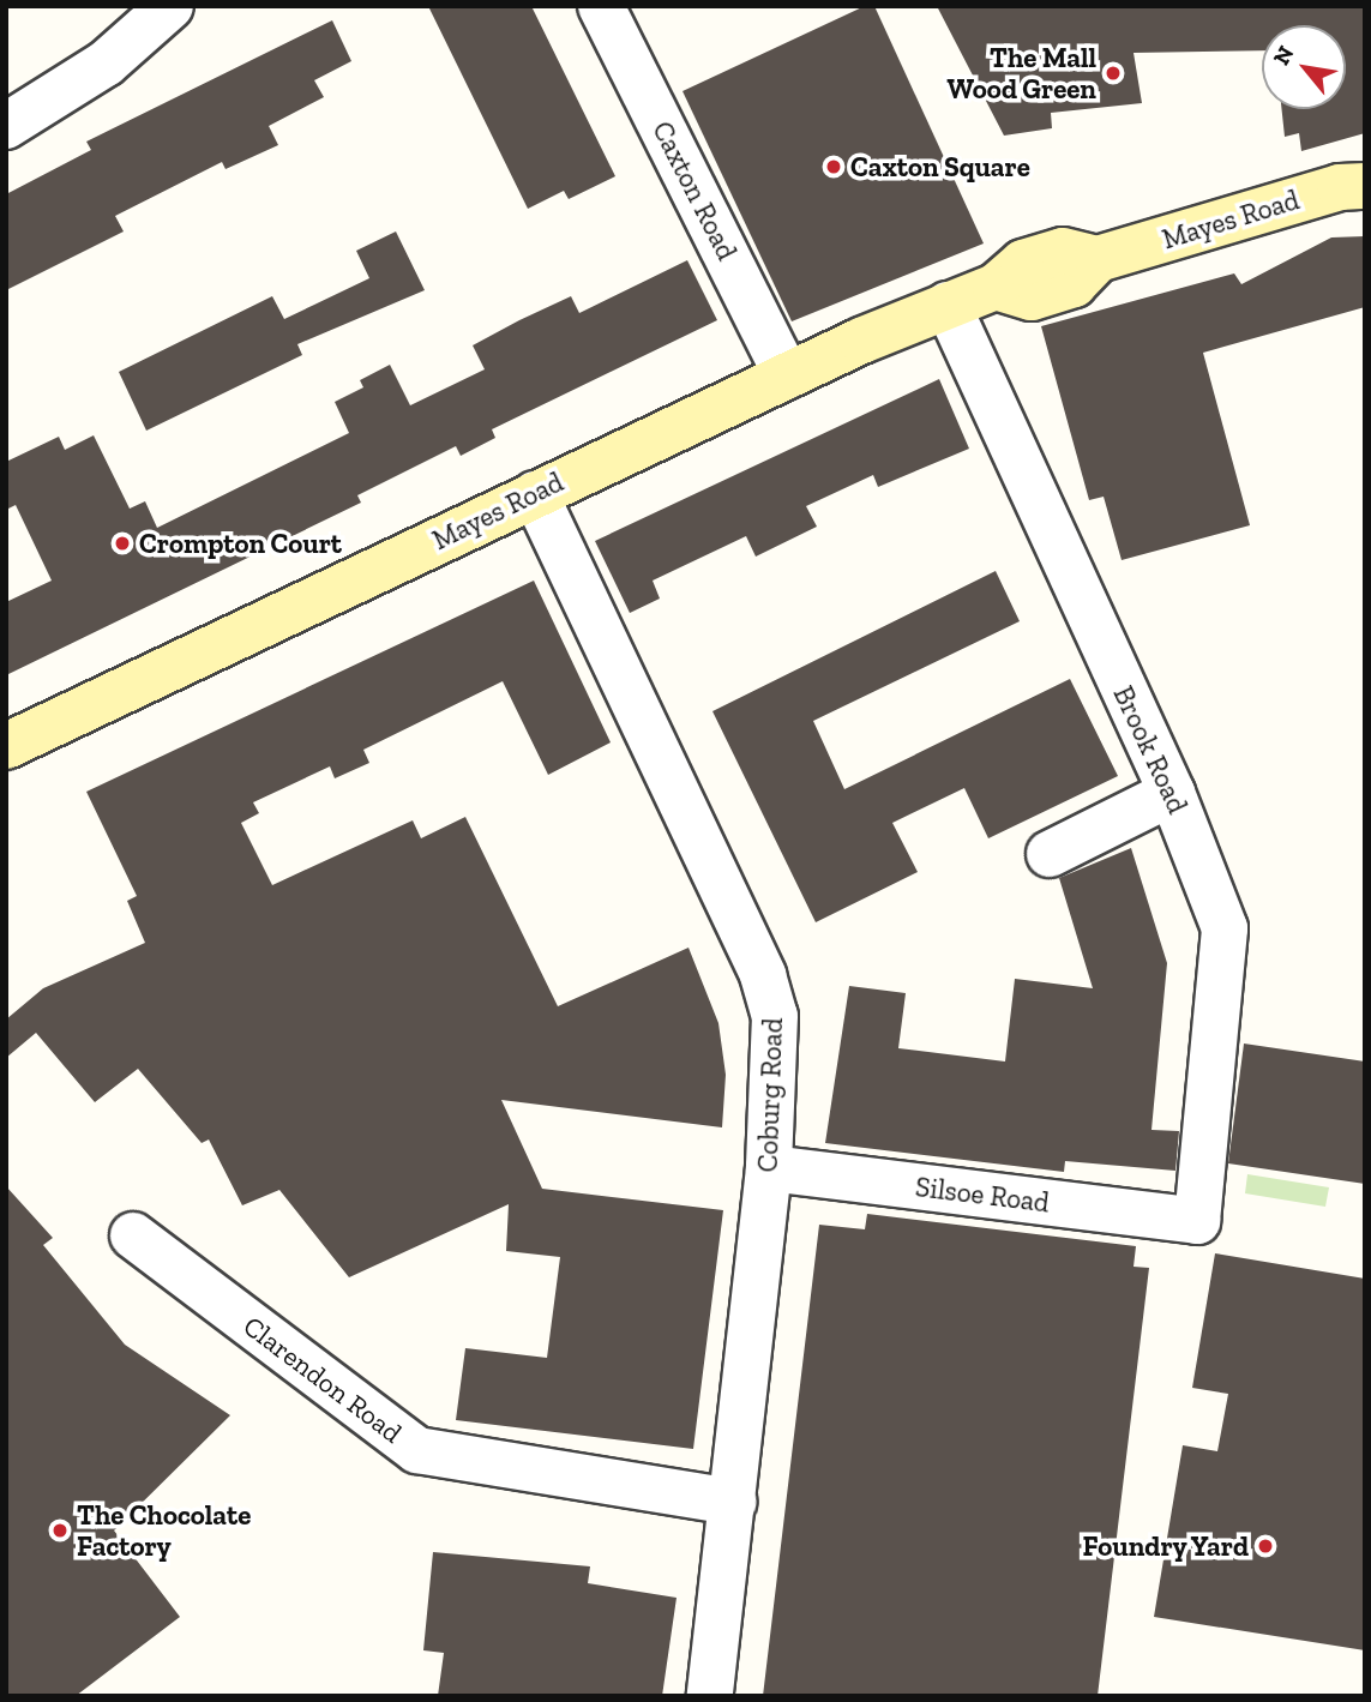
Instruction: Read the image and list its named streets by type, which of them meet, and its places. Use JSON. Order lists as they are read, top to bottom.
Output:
{
  "streets": {
    "main road": ["Mayes Road"],
    "street": [
      "Caxton Road",
      "Brook Road",
      "Coburg Road",
      "Silsoe Road",
      "Clarendon Road"
    ]
  },
  "crossings": [
    ["Caxton Road", "Mayes Road"],
    ["Mayes Road", "Brook Road"],
    ["Mayes Road", "Coburg Road"],
    ["Brook Road", "Silsoe Road"],
    ["Coburg Road", "Silsoe Road"],
    ["Coburg Road", "Clarendon Road"]
  ],
  "places": [
    "The Mall Wood Green",
    "Caxton Square",
    "Crompton Court",
    "The Chocolate Factory",
    "Foundry Yard"
  ],
  "north": "top left"
}
